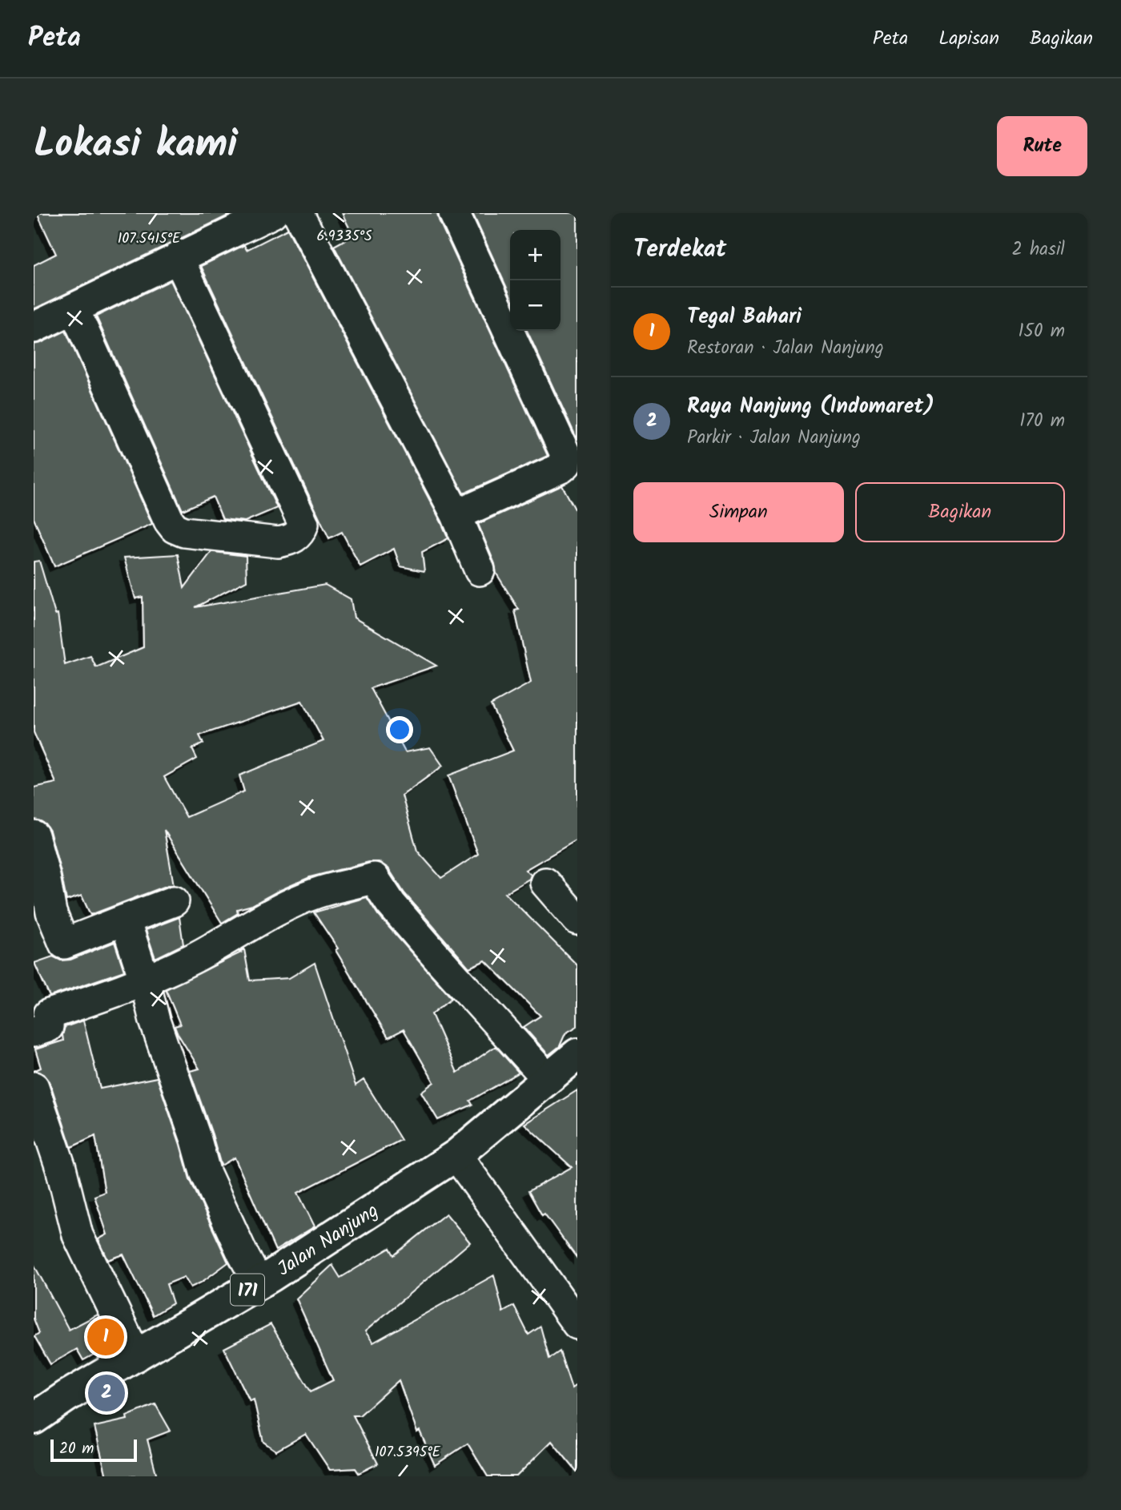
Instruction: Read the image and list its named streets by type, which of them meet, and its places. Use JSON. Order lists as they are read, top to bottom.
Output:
{
  "streets": {
    "main road": ["Jalan Nanjung", "171"]
  },
  "scale_bar": "20 m",
  "page": {
    "header": "Peta",
    "nav": ["Peta", "Lapisan", "Bagikan"],
    "title": "Lokasi kami",
    "buttons": [
      "Rute",
      ["Simpan", "Bagikan"]
    ],
    "heading": ["Terdekat", "2 hasil"],
    "map_buttons": ["+", "−"],
    "list": [
      {
        "mark": "1",
        "name": "Tegal Bahari",
        "note": "Restoran · Jalan Nanjung",
        "value": "150 m"
      },
      {
        "mark": "2",
        "name": "Raya Nanjung (Indomaret)",
        "note": "Parkir · Jalan Nanjung",
        "value": "170 m"
      }
    ],
    "pins": ["1", "2"],
    "scale": "20 m"
  },
  "coordinates": ["6.9335°S", "107.5415°E", "107.5395°E"]
}
